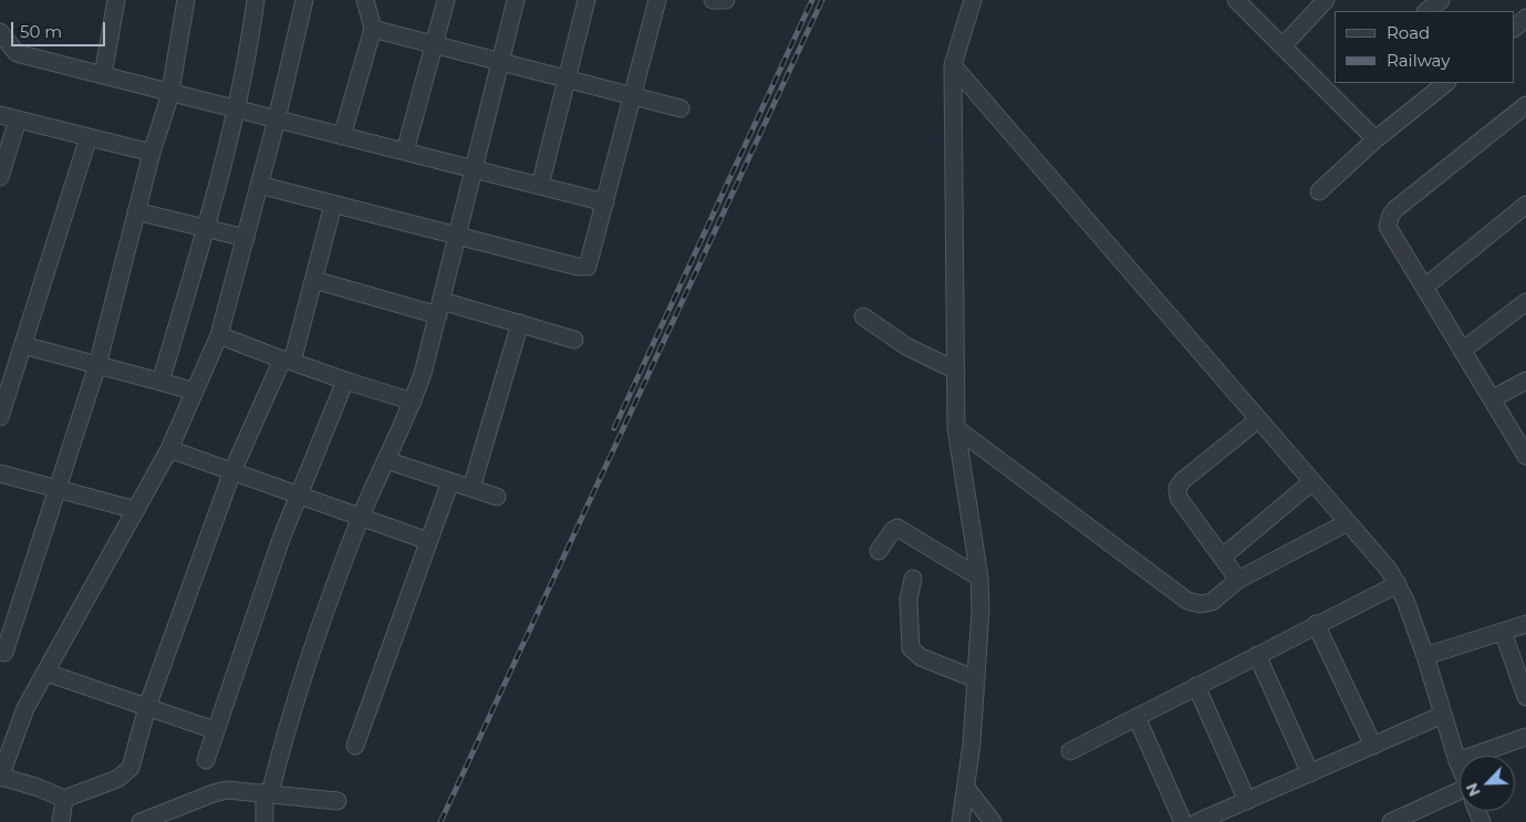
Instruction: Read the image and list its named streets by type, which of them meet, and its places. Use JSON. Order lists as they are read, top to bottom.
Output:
{
  "legend": ["Road", "Railway"],
  "scale_bar": "50 m",
  "north": "bottom left"
}
